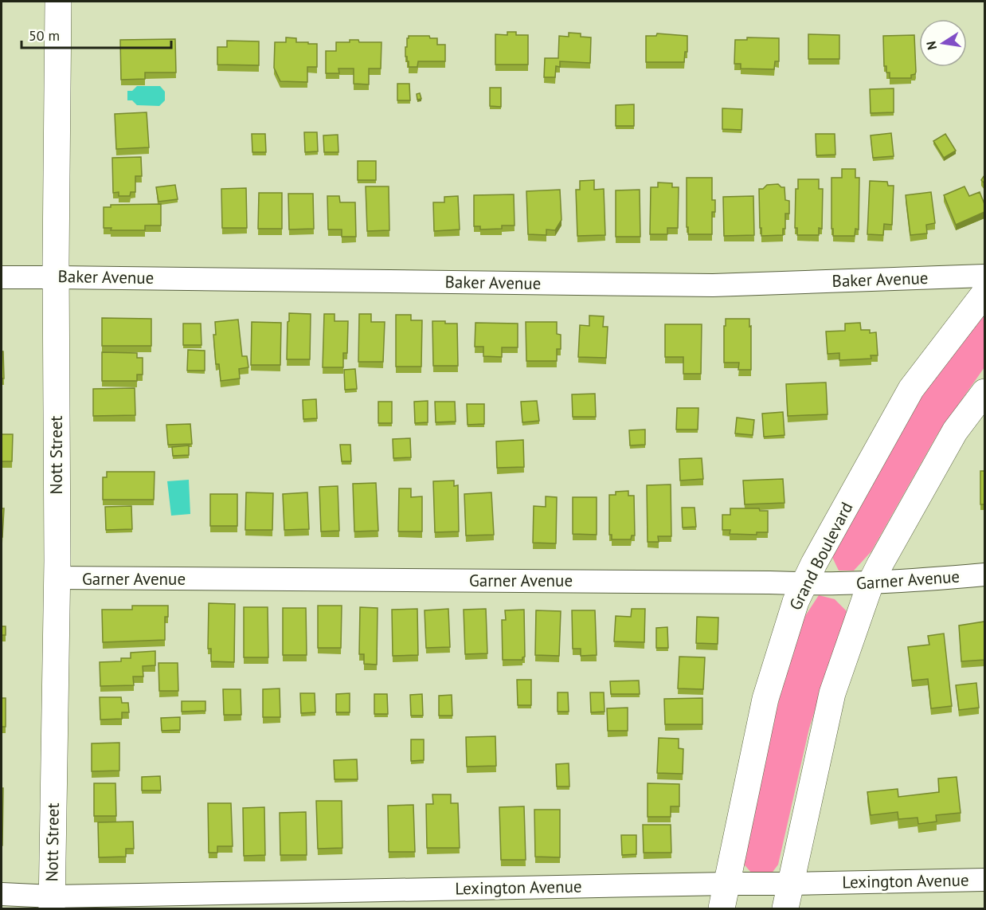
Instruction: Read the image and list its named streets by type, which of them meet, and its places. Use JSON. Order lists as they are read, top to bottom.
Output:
{
  "streets": {
    "street": [
      "Baker Avenue",
      "Nott Street",
      "Grand Boulevard",
      "Garner Avenue",
      "Lexington Avenue"
    ]
  },
  "crossings": [
    ["Baker Avenue", "Nott Street"],
    ["Nott Street", "Garner Avenue"],
    ["Nott Street", "Lexington Avenue"],
    ["Grand Boulevard", "Garner Avenue"],
    ["Grand Boulevard", "Lexington Avenue"]
  ],
  "scale_bar": "50 m",
  "north": "left"
}
